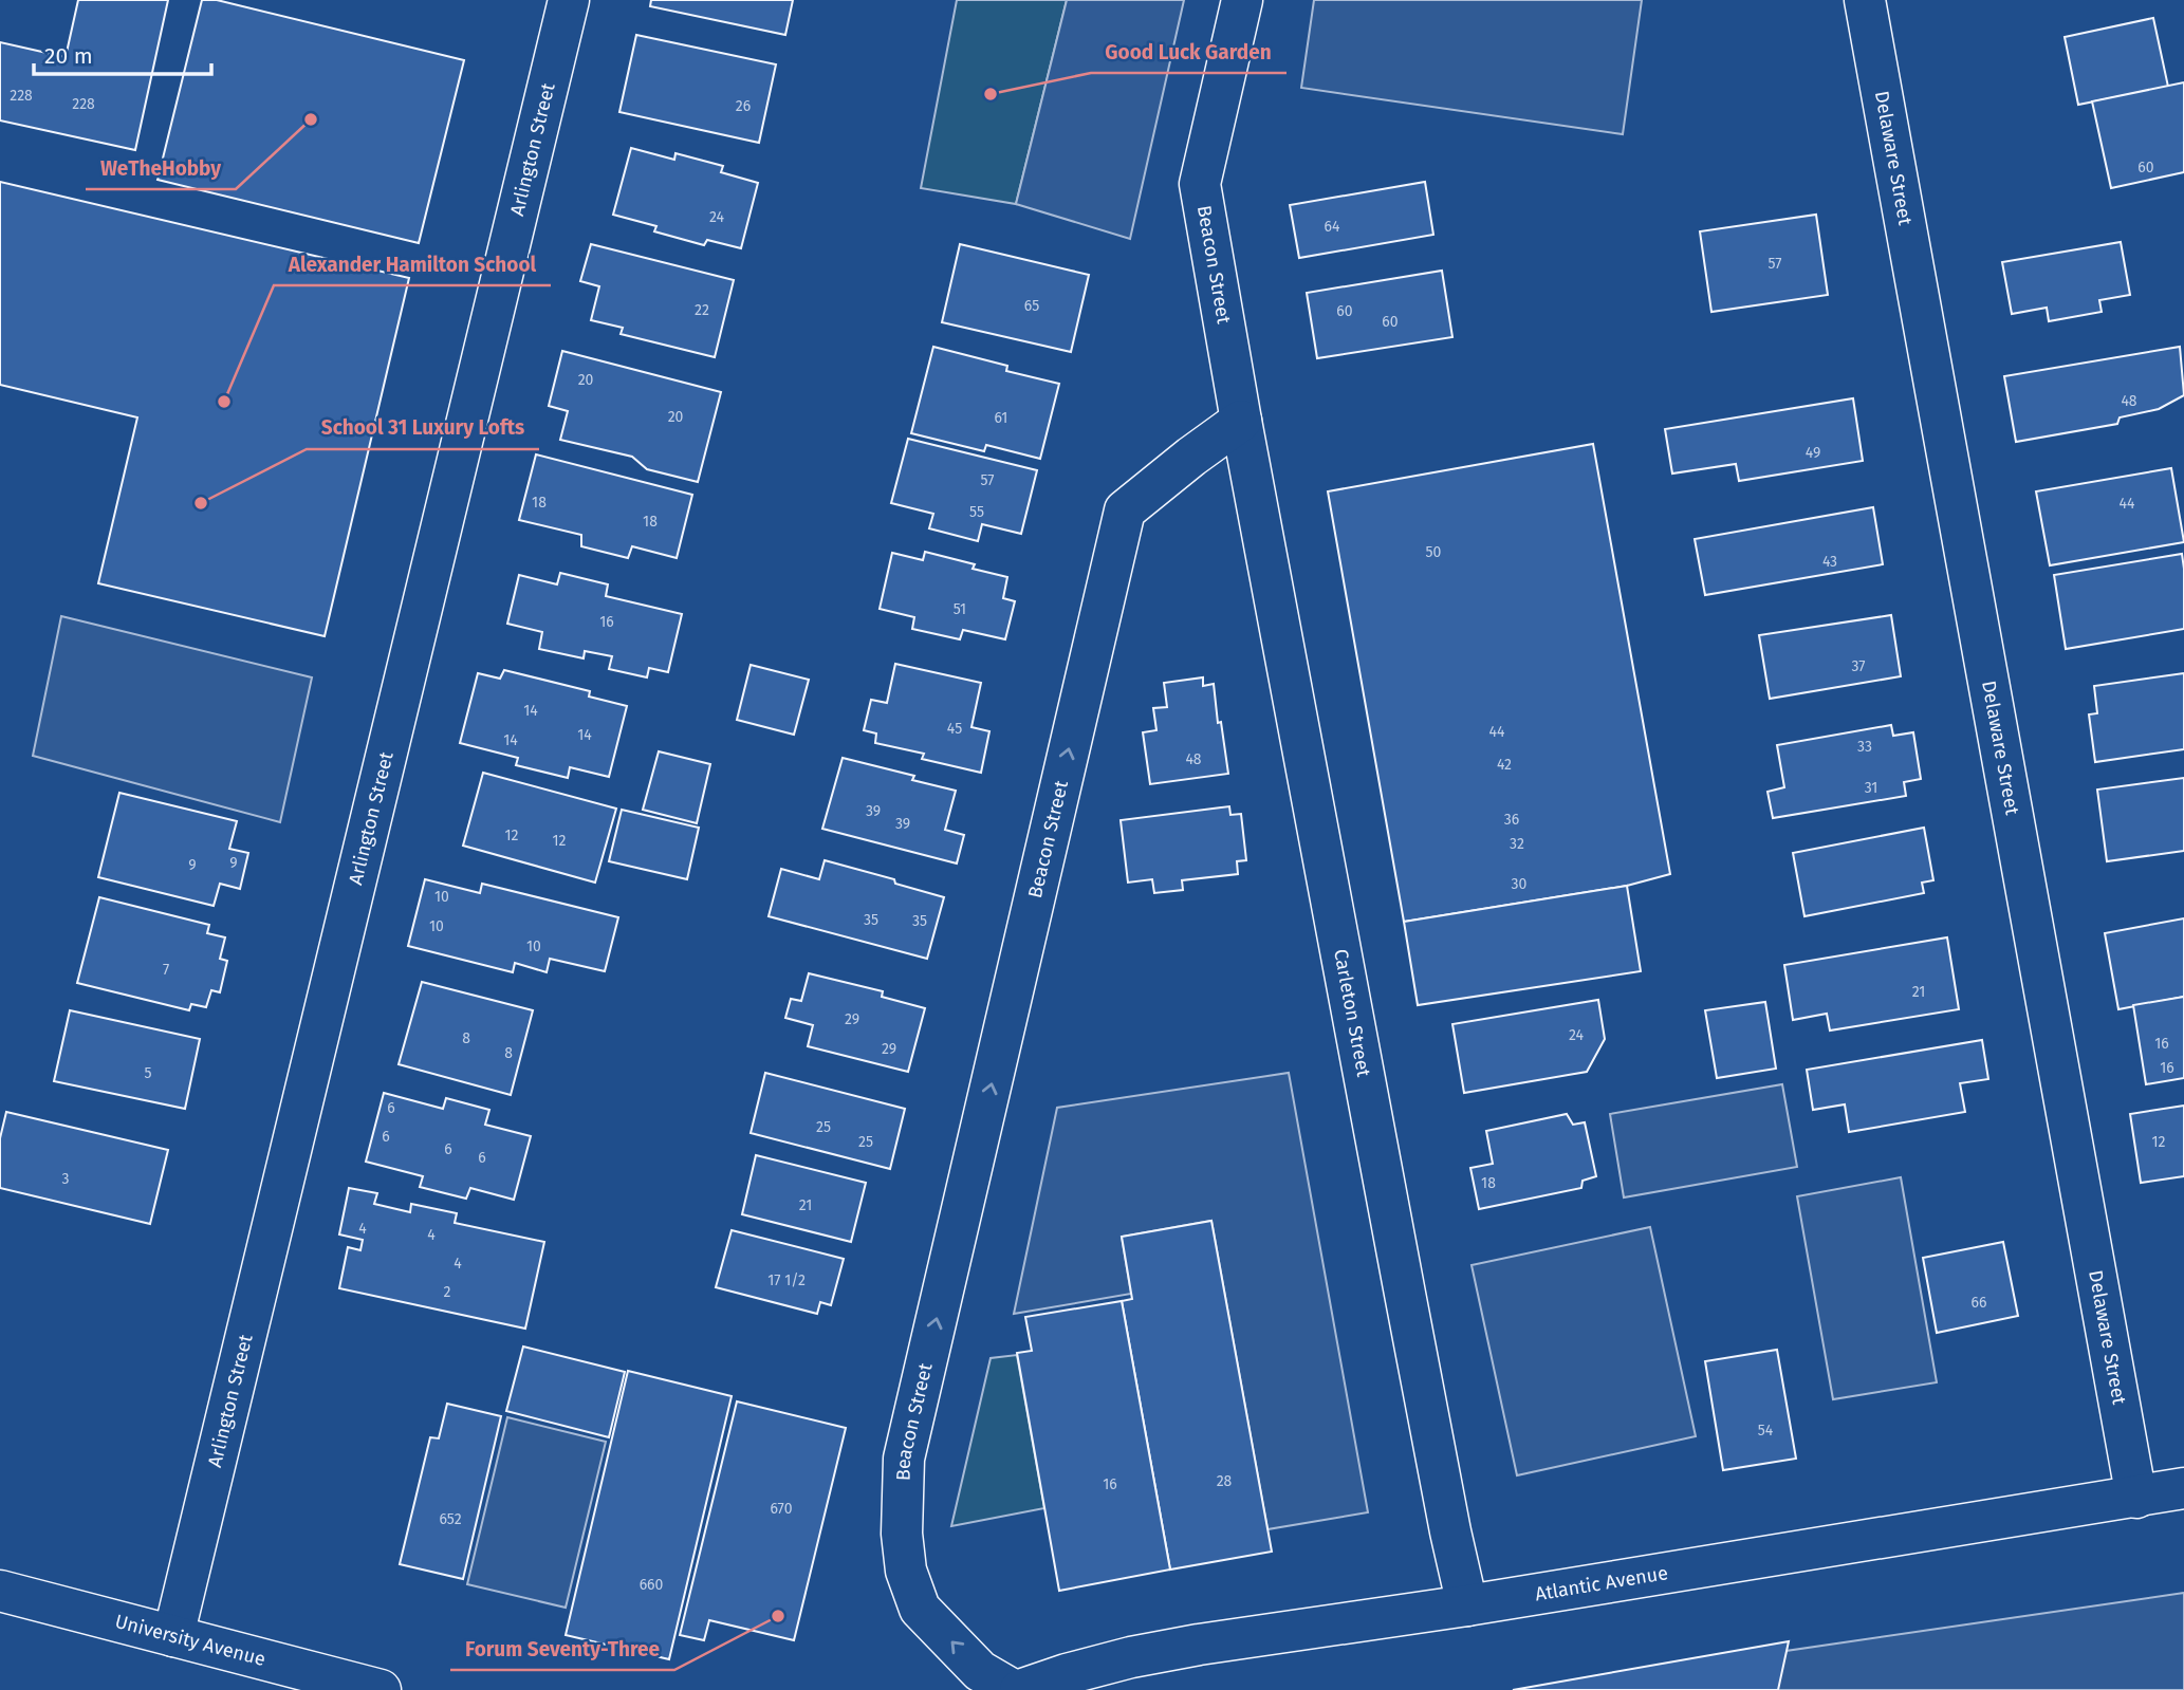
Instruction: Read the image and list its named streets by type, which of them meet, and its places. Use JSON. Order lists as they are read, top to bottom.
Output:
{
  "streets": {
    "street": [
      "Arlington Street",
      "Delaware Street",
      "Beacon Street",
      "Carleton Street",
      "Atlantic Avenue",
      "University Avenue"
    ]
  },
  "crossings": [
    ["Arlington Street", "University Avenue"],
    ["Delaware Street", "Atlantic Avenue"],
    ["Beacon Street", "Carleton Street"],
    ["Carleton Street", "Atlantic Avenue"]
  ],
  "one_way": ["Beacon Street"],
  "places": [
    "Good Luck Garden",
    "WeTheHobby",
    "Alexander Hamilton School",
    "School 31 Luxury Lofts",
    "Forum Seventy-Three"
  ],
  "house_numbers": [
    "228",
    "228",
    "26",
    "60",
    "24",
    "64",
    "57",
    "65",
    "22",
    "60",
    "60",
    "20",
    "48",
    "20",
    "61",
    "49",
    "57",
    "18",
    "44",
    "55",
    "18",
    "50",
    "43",
    "51",
    "16",
    "37",
    "14",
    "45",
    "44",
    "14",
    "14",
    "33",
    "48",
    "42",
    "31",
    "39",
    "36",
    "39",
    "12",
    "12",
    "32",
    "9",
    "9",
    "30",
    "10",
    "35",
    "35",
    "10",
    "10",
    "7",
    "21",
    "29",
    "24",
    "8",
    "16",
    "29",
    "8",
    "16",
    "5",
    "6",
    "25",
    "6",
    "25",
    "12",
    "6",
    "6",
    "3",
    "18",
    "21",
    "4",
    "4",
    "4",
    "17 1/2",
    "2",
    "66",
    "54",
    "28",
    "16",
    "670",
    "652",
    "660"
  ],
  "scale_bar": "20 m"
}
